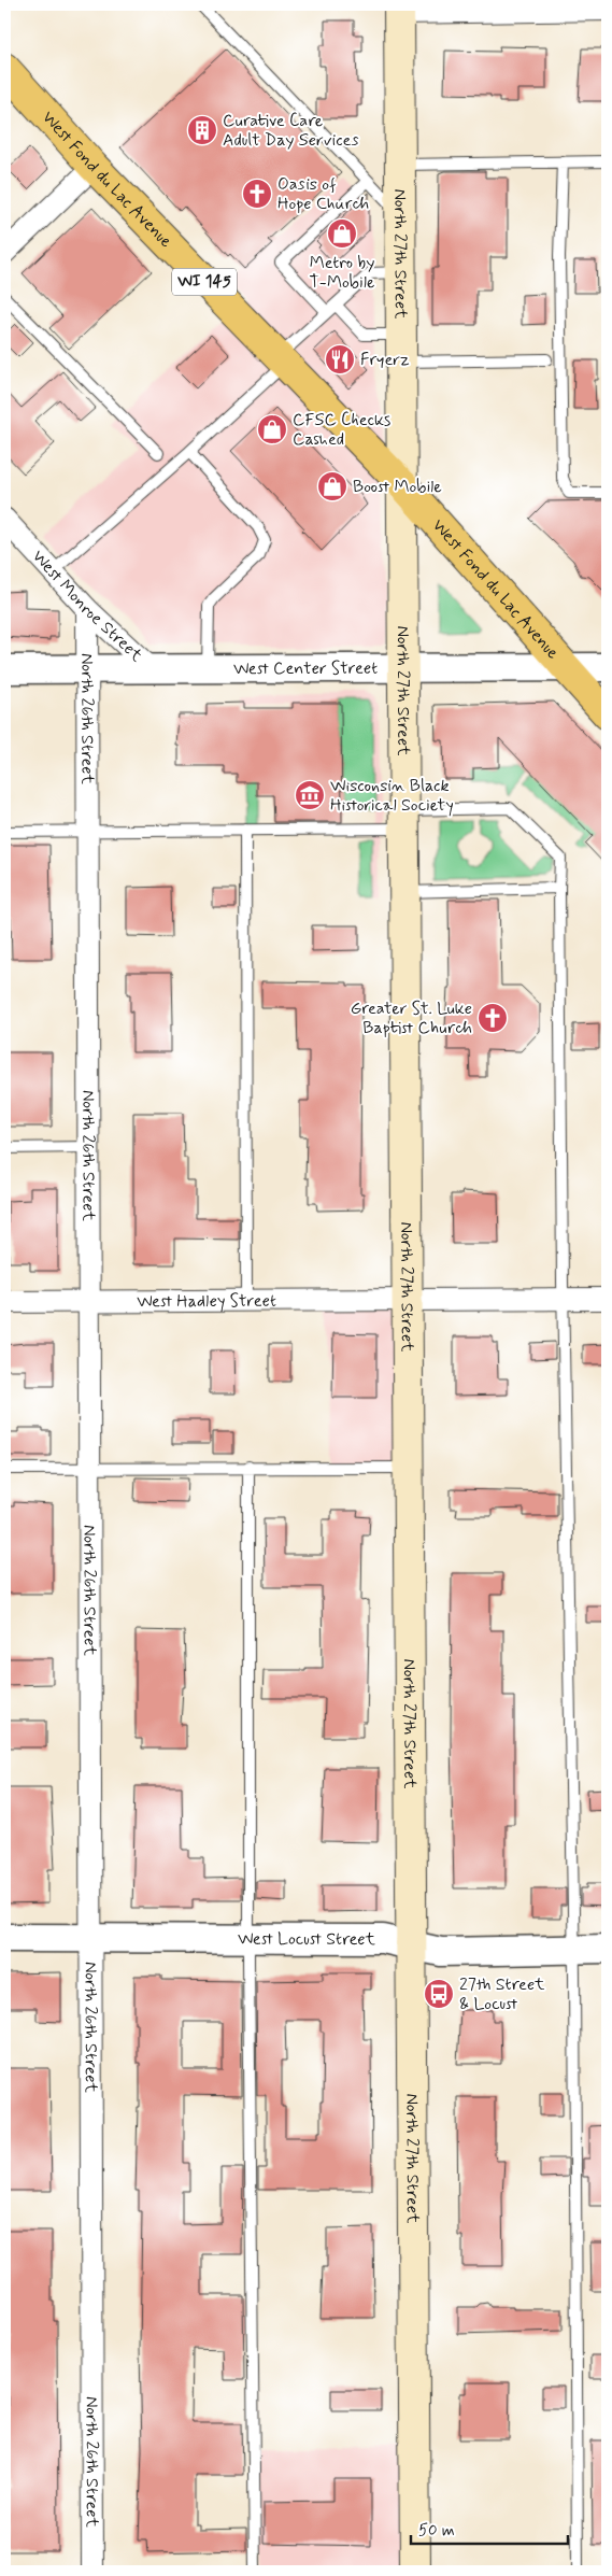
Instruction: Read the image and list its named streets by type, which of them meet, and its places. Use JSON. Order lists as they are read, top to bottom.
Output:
{
  "streets": {
    "main road": ["West Fond du Lac Avenue", "North 27th Street", "WI 145"],
    "street": [
      "West Monroe Street",
      "West Center Street",
      "North 26th Street",
      "West Hadley Street",
      "West Locust Street"
    ]
  },
  "crossings": [
    ["West Fond du Lac Avenue", "North 27th Street"],
    ["West Fond du Lac Avenue", "West Center Street"],
    ["North 27th Street", "West Center Street"],
    ["North 27th Street", "West Hadley Street"],
    ["North 27th Street", "West Locust Street"],
    ["West Monroe Street", "West Center Street"],
    ["West Monroe Street", "North 26th Street"],
    ["West Center Street", "North 26th Street"],
    ["North 26th Street", "West Hadley Street"],
    ["North 26th Street", "West Locust Street"]
  ],
  "places": {
    "building": ["Curative Care Adult Day Services"],
    "church": ["Oasis of Hope Church", "Greater St. Luke Baptist Church"],
    "shop": ["Metro by T-Mobile", "CFSC Checks Cashed", "Boost Mobile"],
    "restaurant": ["Fryerz"],
    "museum": ["Wisconsin Black Historical Society"],
    "bus stop": ["27th Street & Locust"]
  },
  "scale_bar": "50 m"
}
